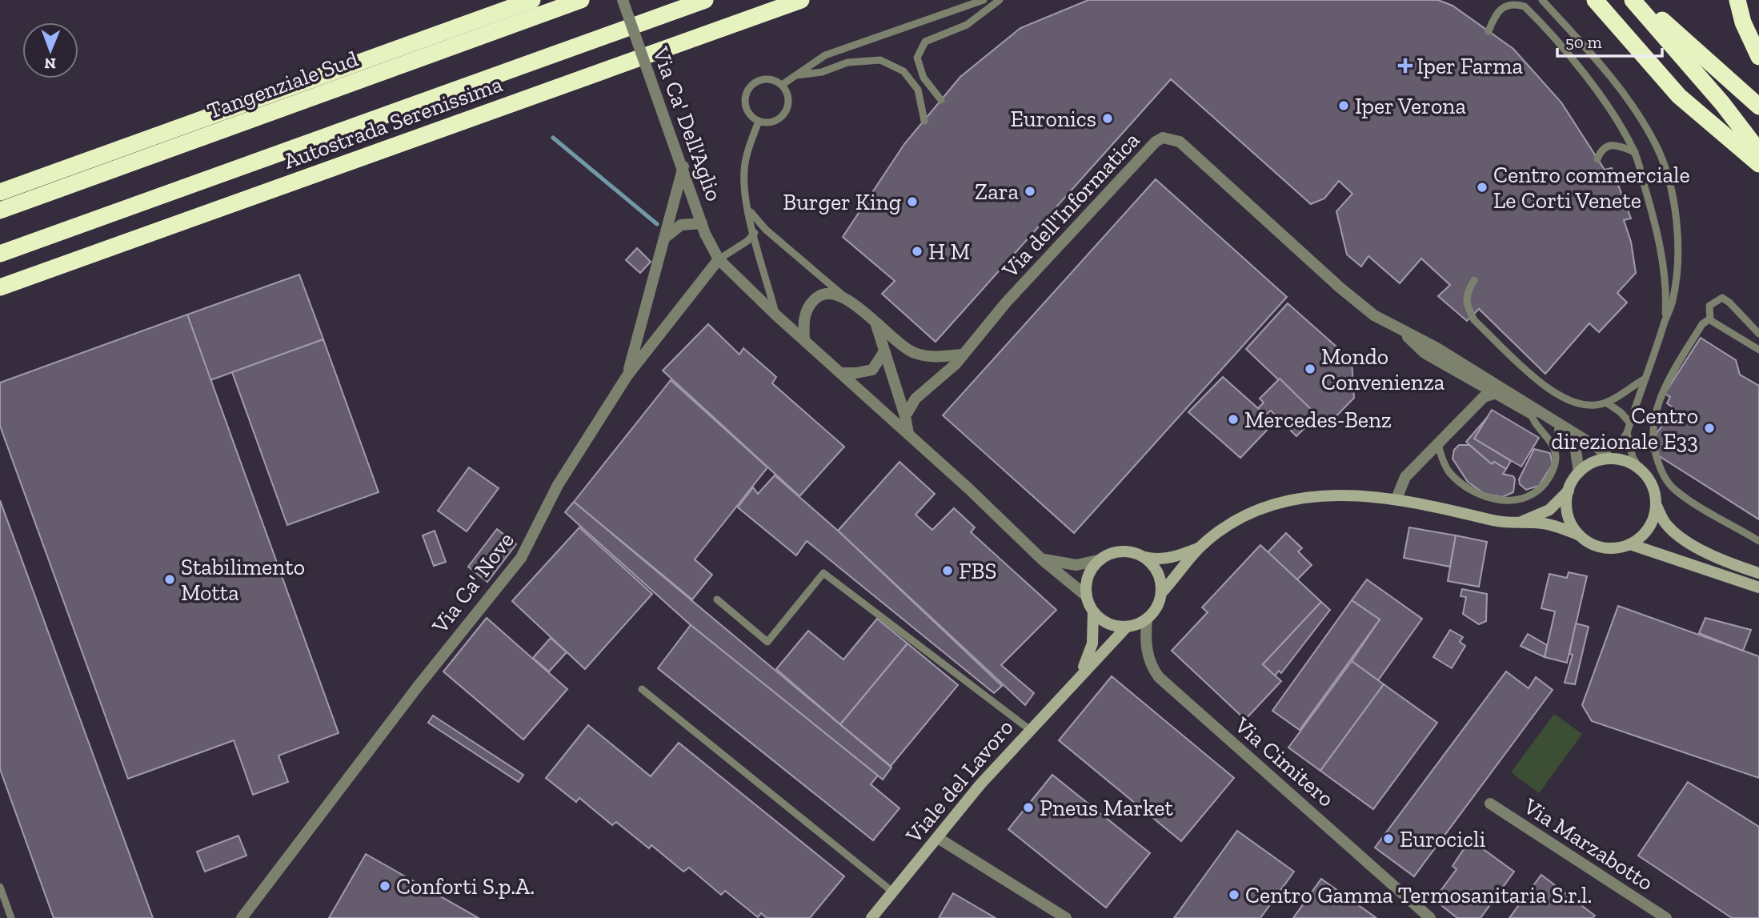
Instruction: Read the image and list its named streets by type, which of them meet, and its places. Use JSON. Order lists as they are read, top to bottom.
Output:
{
  "streets": {
    "highway": ["Tangenziale Sud", "Autostrada Serenissima"],
    "street": [
      "Via Ca' Dell'Aglio",
      "Via dell'Informatica",
      "Via Ca' Nove",
      "Via Cimitero",
      "Viale del Lavoro",
      "Via Marzabotto"
    ]
  },
  "crossings": [
    ["Via Ca' Dell'Aglio", "Via Ca' Nove"],
    ["Via Cimitero", "Viale del Lavoro"]
  ],
  "places": {
    "health": ["Iper Farma"],
    "other": [
      "Iper Verona",
      "Euronics",
      "Centro commerciale Le Corti Venete",
      "Zara",
      "Burger King",
      "H M",
      "Mondo Convenienza",
      "Mercedes-Benz",
      "Centro direzionale E33",
      "FBS",
      "Stabilimento Motta",
      "Pneus Market",
      "Eurocicli",
      "Conforti S.p.A.",
      "Centro Gamma Termosanitaria S.r.l."
    ]
  },
  "scale_bar": "50 m",
  "north": "bottom"
}
